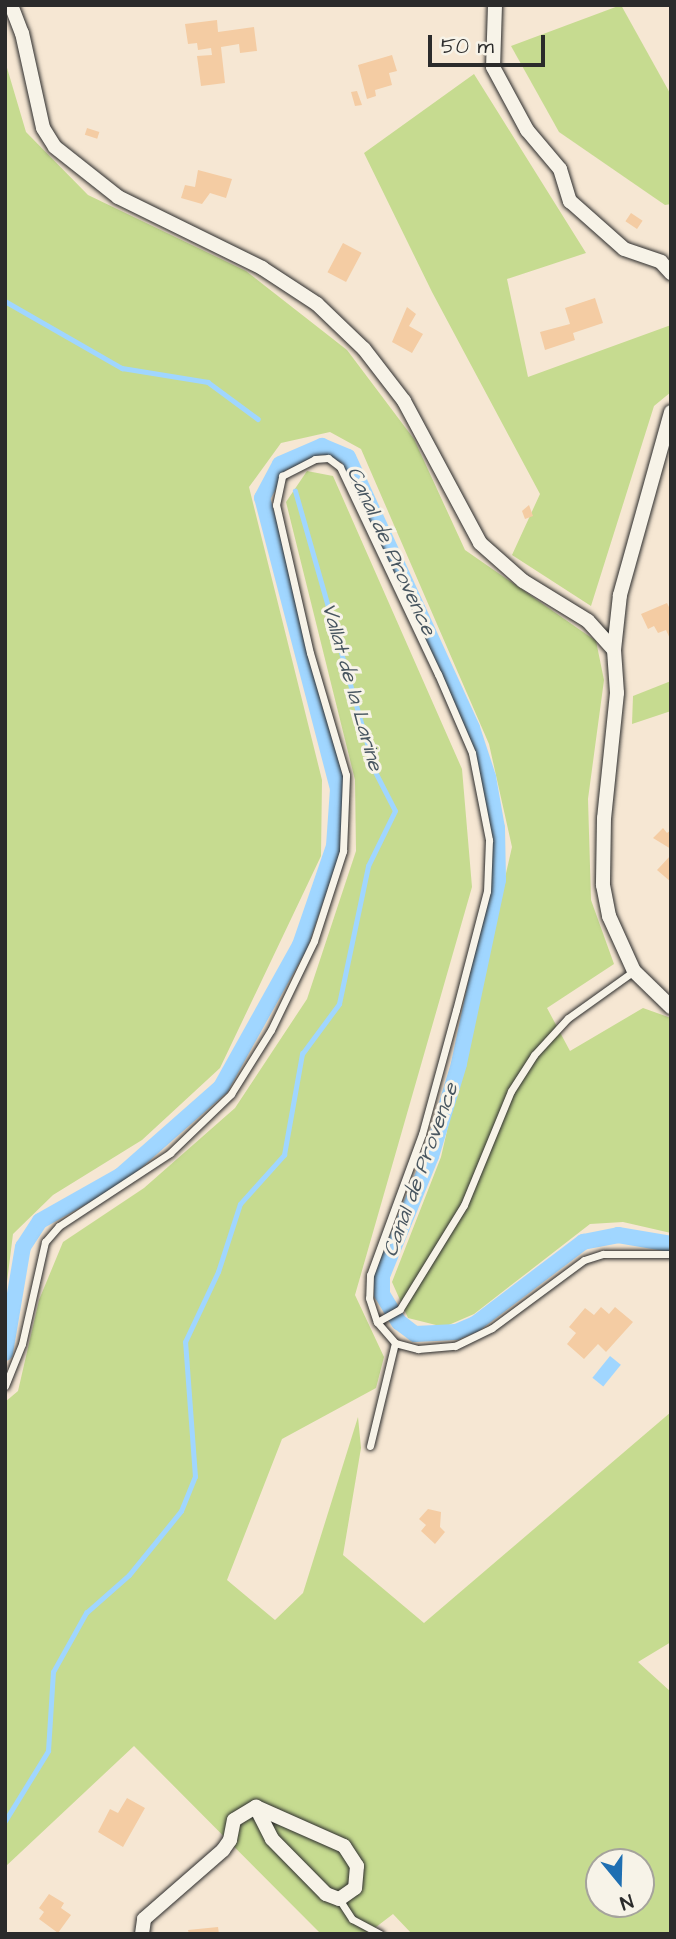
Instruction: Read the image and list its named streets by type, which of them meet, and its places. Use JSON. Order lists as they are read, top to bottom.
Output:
{
  "water": ["Canal de Provence", "Vallat de la Larine"],
  "scale_bar": "50 m",
  "north": "bottom"
}
